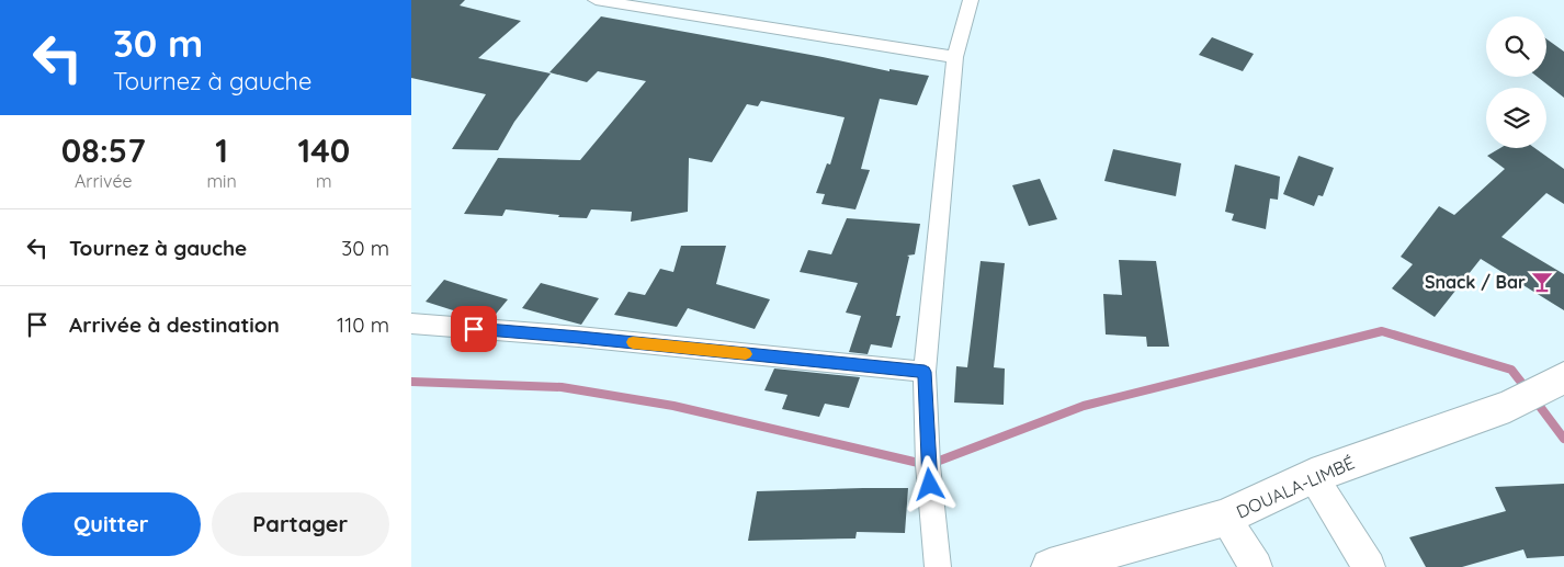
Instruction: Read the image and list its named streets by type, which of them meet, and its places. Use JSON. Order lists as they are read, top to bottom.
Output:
{
  "streets": {
    "highway": ["DOUALA-LIMBÉ"]
  },
  "places": {
    "bar": ["Snack / Bar"]
  },
  "page": {
    "turn": ["30 m", "Tournez à gauche"],
    "eta": [
      "08:57",
      "Arrivée",
      "1",
      "min",
      "140",
      "m"
    ],
    "list": [
      {
        "name": "Tournez à gauche",
        "value": "30 m"
      },
      {
        "name": "Arrivée à destination",
        "value": "110 m"
      }
    ],
    "buttons": ["Quitter", "Partager"]
  }
}
